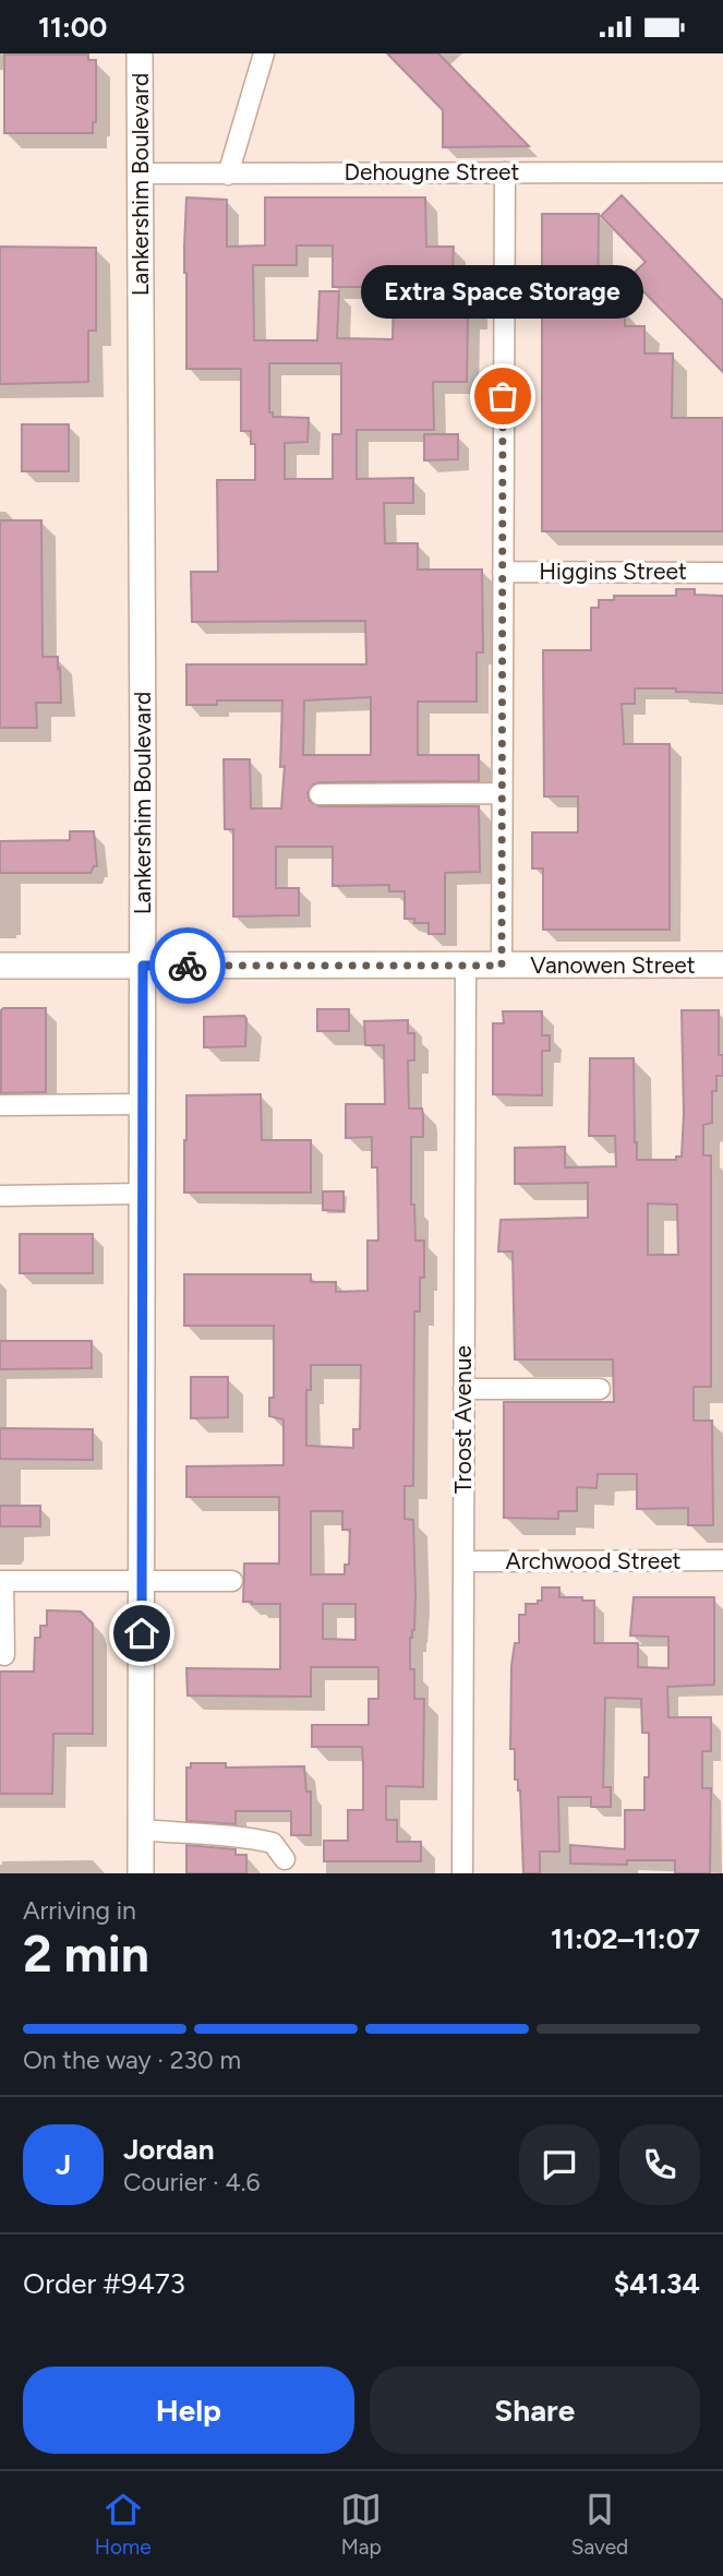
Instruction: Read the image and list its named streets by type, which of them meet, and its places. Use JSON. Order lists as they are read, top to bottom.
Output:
{
  "streets": {
    "main road": ["Lankershim Boulevard", "Vanowen Street"],
    "street": [
      "Dehougne Street",
      "Higgins Street",
      "Troost Avenue",
      "Archwood Street"
    ]
  },
  "crossings": [
    ["Dehougne Street", "Lankershim Boulevard"],
    ["Lankershim Boulevard", "Vanowen Street"],
    ["Vanowen Street", "Troost Avenue"],
    ["Troost Avenue", "Archwood Street"]
  ],
  "places": ["Extra Space Storage"],
  "page": {
    "status": "11:00",
    "bubble": "Extra Space Storage",
    "heading": ["2 min", "Arriving in", "11:02–11:07"],
    "panel": [
      "Jordan",
      "Courier · 4.6",
      "Order #9473",
      "$41.34"
    ],
    "bar": "On the way · 230 m",
    "round": "J",
    "buttons": ["Help", "Share"],
    "tabs": ["Home", "Map", "Saved"]
  }
}
